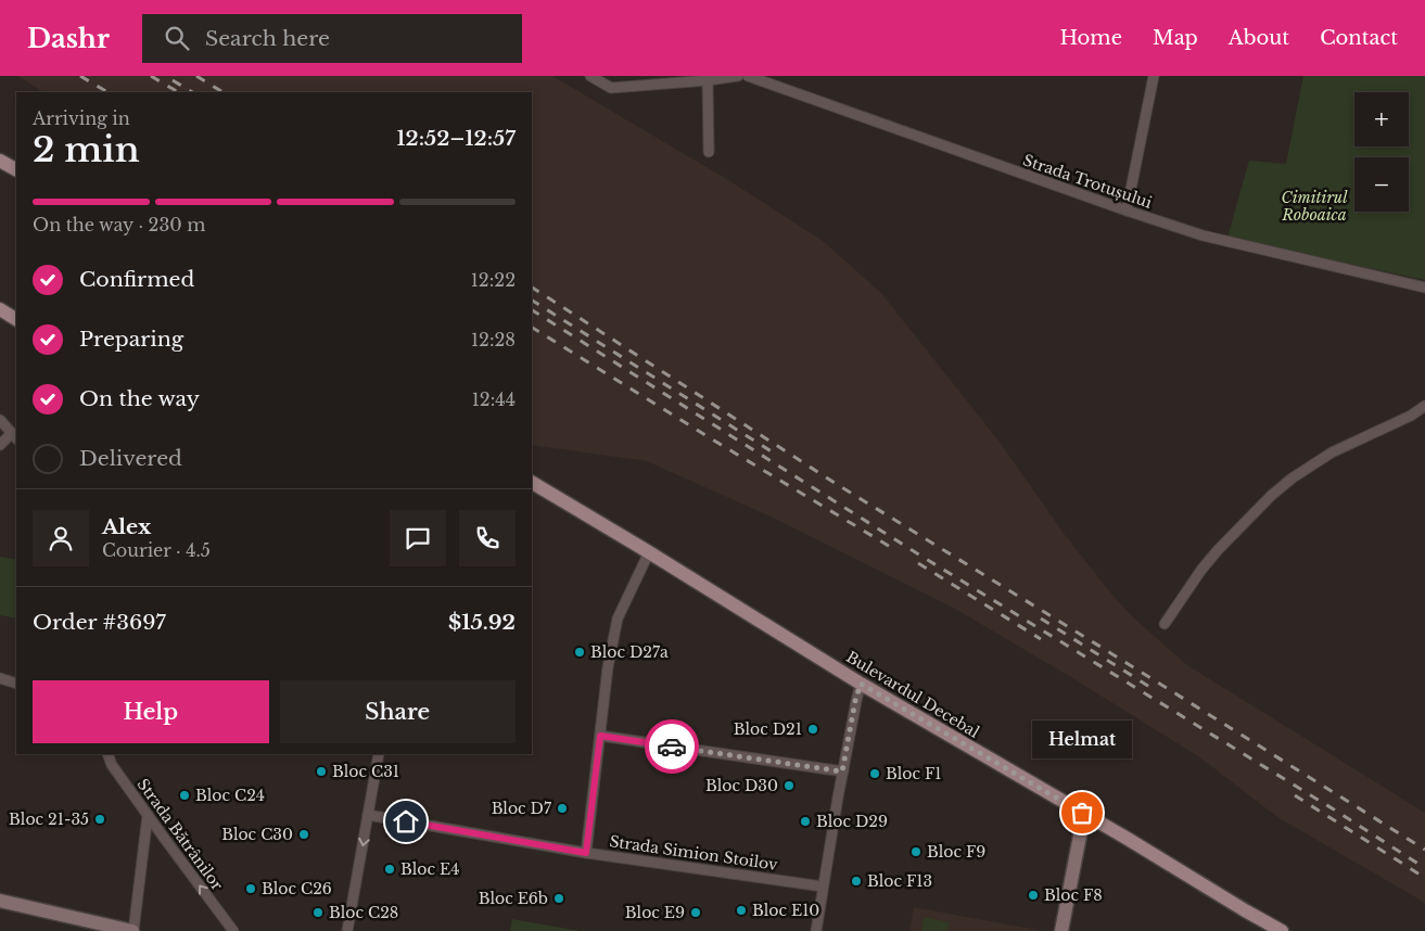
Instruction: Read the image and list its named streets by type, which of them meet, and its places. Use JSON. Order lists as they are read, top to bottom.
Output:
{
  "streets": {
    "main road": ["Bulevardul Decebal"],
    "street": ["Strada Trotușului", "Strada Bătrânilor", "Strada Simion Stoilov"]
  },
  "one_way": ["Strada Bătrânilor"],
  "parks": ["Cimitirul Roboaica"],
  "places": [
    "Bloc D27a",
    "Bloc D21",
    "Bloc C31",
    "Bloc F1",
    "Bloc D30",
    "Bloc C24",
    "Bloc D7",
    "Helmat",
    "Bloc 21-35",
    "Bloc D29",
    "Bloc C30",
    "Bloc F9",
    "Bloc E4",
    "Bloc F13",
    "Bloc C26",
    "Bloc F8",
    "Bloc E6b",
    "Bloc E10",
    "Bloc C28",
    "Bloc E9"
  ],
  "page": {
    "header": "Dashr",
    "search": "Search here",
    "nav": [
      "Home",
      "Map",
      "About",
      "Contact"
    ],
    "map_buttons": ["+", "−"],
    "heading": ["2 min", "Arriving in", "12:52–12:57"],
    "panel": [
      "Alex",
      "Courier · 4.5",
      "Order #3697",
      "$15.92"
    ],
    "bar": "On the way · 230 m",
    "list": [
      ["Confirmed", "12:22"],
      ["Preparing", "12:28"],
      ["On the way", "12:44"],
      "Delivered"
    ],
    "buttons": ["Help", "Share"],
    "bubble": "Helmat"
  }
}
